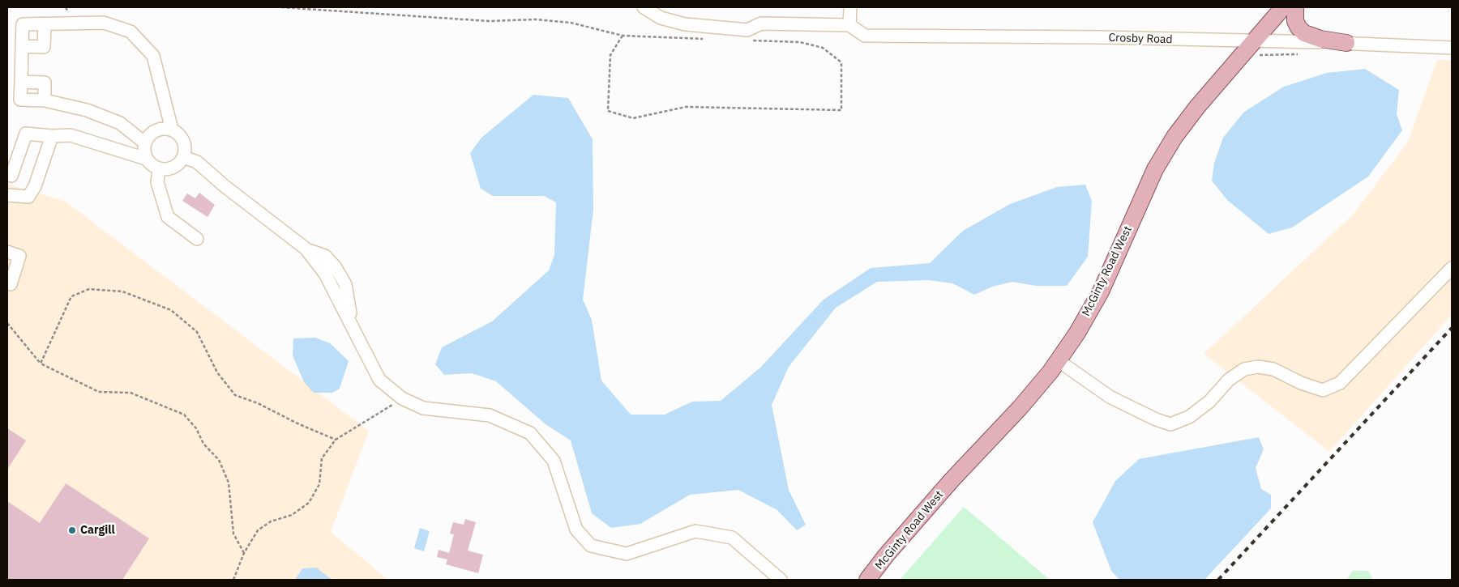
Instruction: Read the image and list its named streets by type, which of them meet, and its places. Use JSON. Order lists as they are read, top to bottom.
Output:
{
  "streets": {
    "main road": ["McGinty Road West"],
    "street": ["Crosby Road"]
  },
  "crossings": [
    ["Crosby Road", "McGinty Road West"]
  ],
  "places": ["Cargill"]
}
